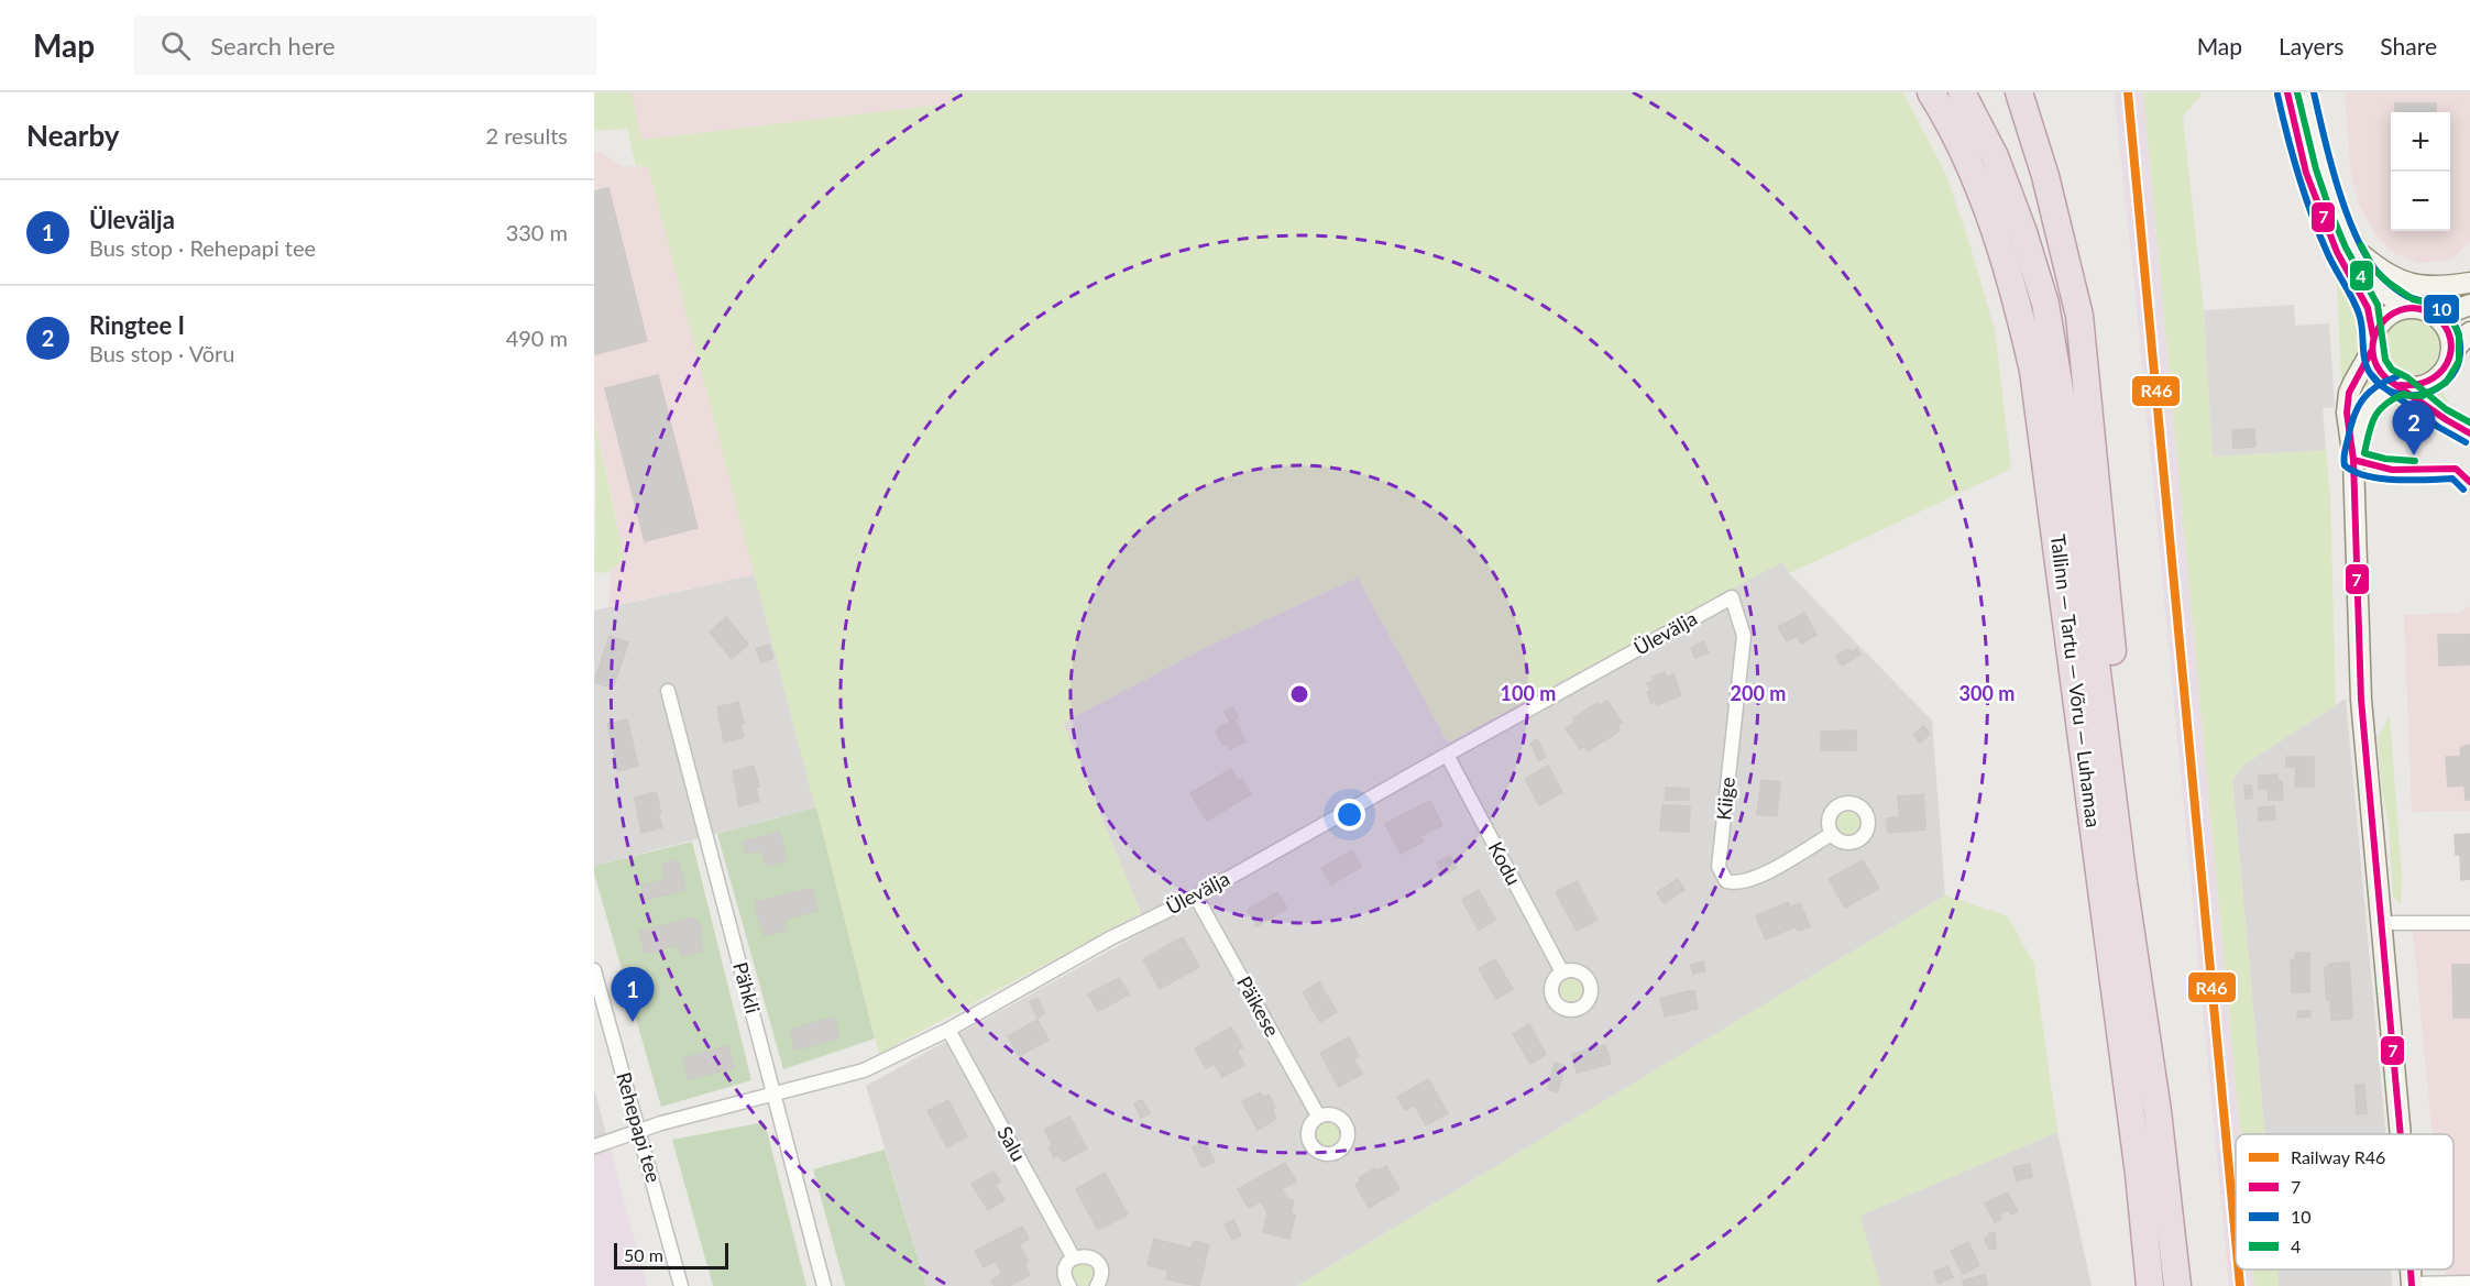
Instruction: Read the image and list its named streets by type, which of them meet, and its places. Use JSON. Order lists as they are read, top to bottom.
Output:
{
  "streets": {
    "highway": ["Tallinn — Tartu — Võru — Luhamaa"],
    "street": [
      "Ülevälja",
      "Kiige",
      "Kodu",
      "Pähkli",
      "Päikese",
      "Rehepapi tee",
      "Salu"
    ]
  },
  "crossings": [
    ["Ülevälja", "Kiige"],
    ["Ülevälja", "Kodu"],
    ["Ülevälja", "Pähkli"],
    ["Ülevälja", "Päikese"],
    ["Ülevälja", "Rehepapi tee"],
    ["Ülevälja", "Salu"]
  ],
  "lines": [
    "rail line R46",
    "transit line 7",
    "transit line 10",
    "transit line 4"
  ],
  "legend": [
    "Railway R46",
    "7",
    "10",
    "4"
  ],
  "scale_bar": "50 m",
  "page": {
    "header": "Map",
    "search": "Search here",
    "nav": ["Map", "Layers", "Share"],
    "heading": ["Nearby", "2 results"],
    "map_buttons": ["+", "−"],
    "list": [
      {
        "mark": "1",
        "name": "Ülevälja",
        "note": "Bus stop · Rehepapi tee",
        "value": "330 m"
      },
      {
        "mark": "2",
        "name": "Ringtee I",
        "note": "Bus stop · Võru",
        "value": "490 m"
      }
    ],
    "pins": ["2", "1"],
    "scale": "50 m"
  },
  "rings": ["100 m", "200 m", "300 m"]
}
